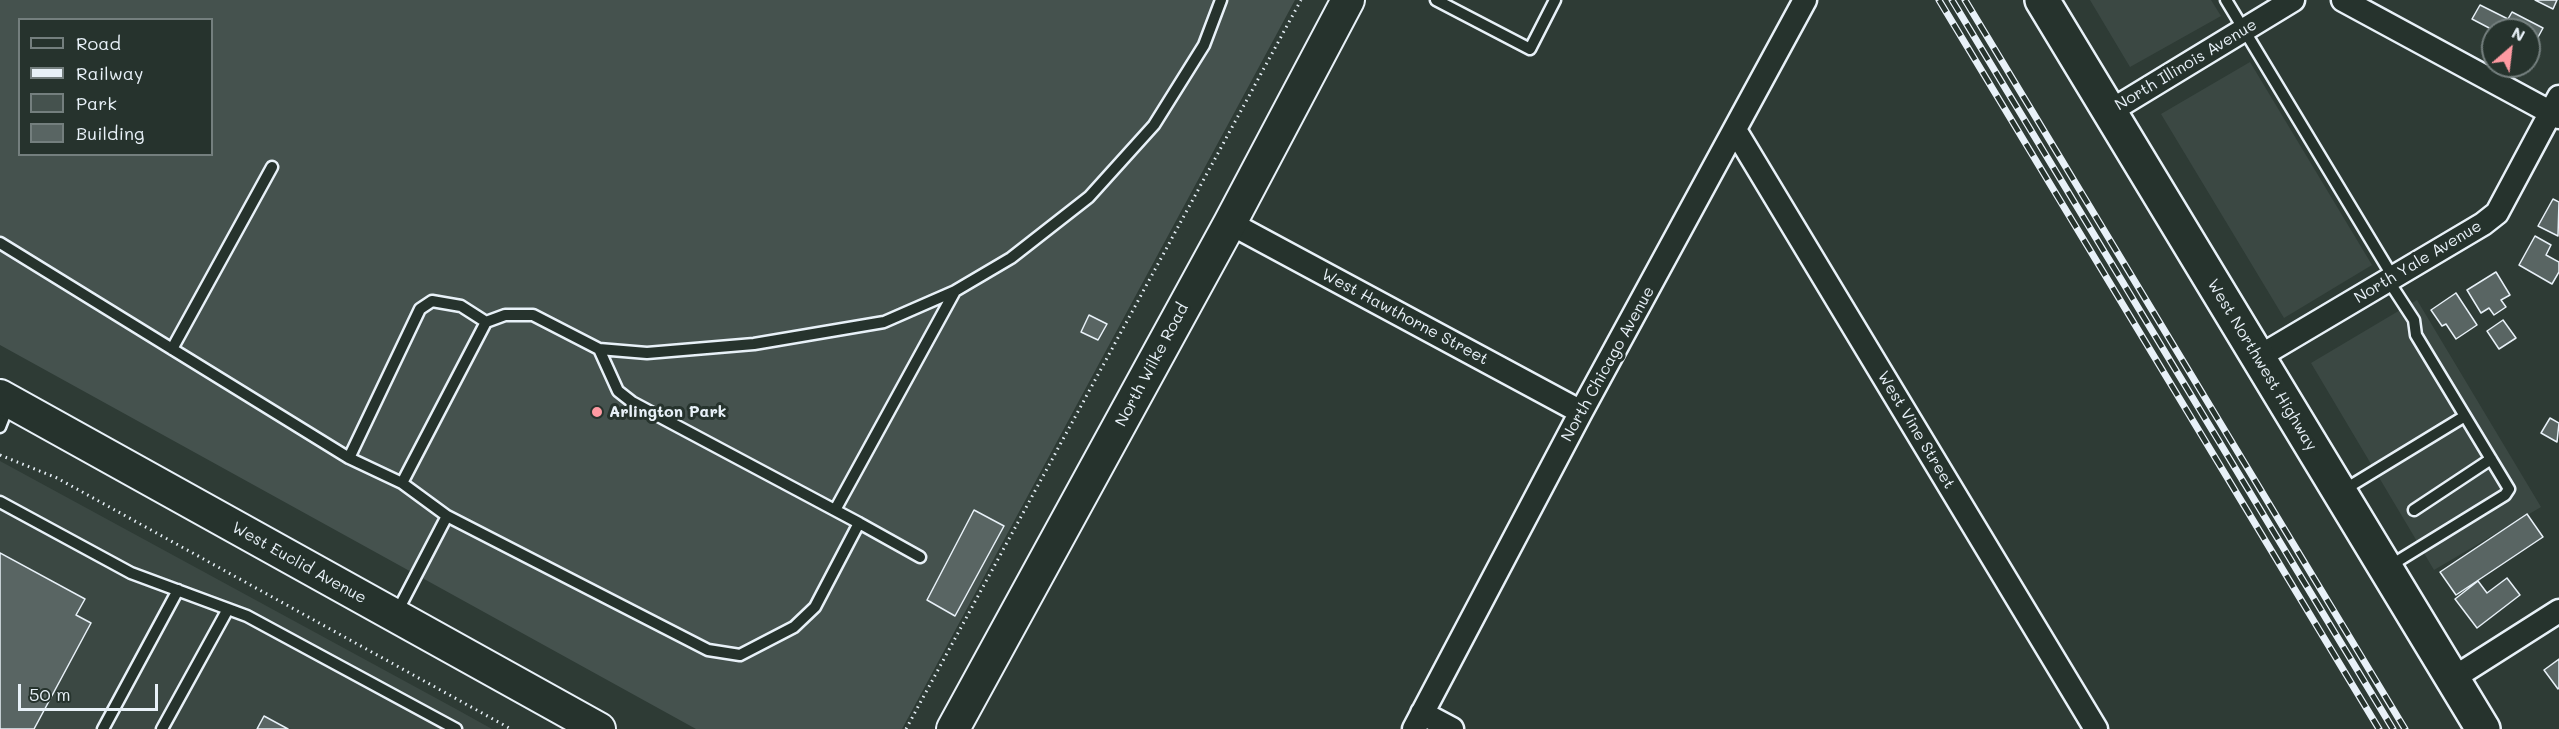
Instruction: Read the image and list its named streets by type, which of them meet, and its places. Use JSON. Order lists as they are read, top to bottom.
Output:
{
  "streets": {
    "main road": ["North Wilke Road", "West Northwest Highway", "West Euclid Avenue"],
    "street": [
      "North Illinois Avenue",
      "North Yale Avenue",
      "West Hawthorne Street",
      "North Chicago Avenue",
      "West Vine Street"
    ]
  },
  "crossings": [
    ["North Illinois Avenue", "West Northwest Highway"],
    ["North Yale Avenue", "West Northwest Highway"],
    ["West Hawthorne Street", "North Chicago Avenue"],
    ["West Hawthorne Street", "North Wilke Road"],
    ["North Chicago Avenue", "West Vine Street"]
  ],
  "places": ["Arlington Park"],
  "legend": [
    "Road",
    "Railway",
    "Park",
    "Building"
  ],
  "scale_bar": "50 m",
  "north": "top right"
}
